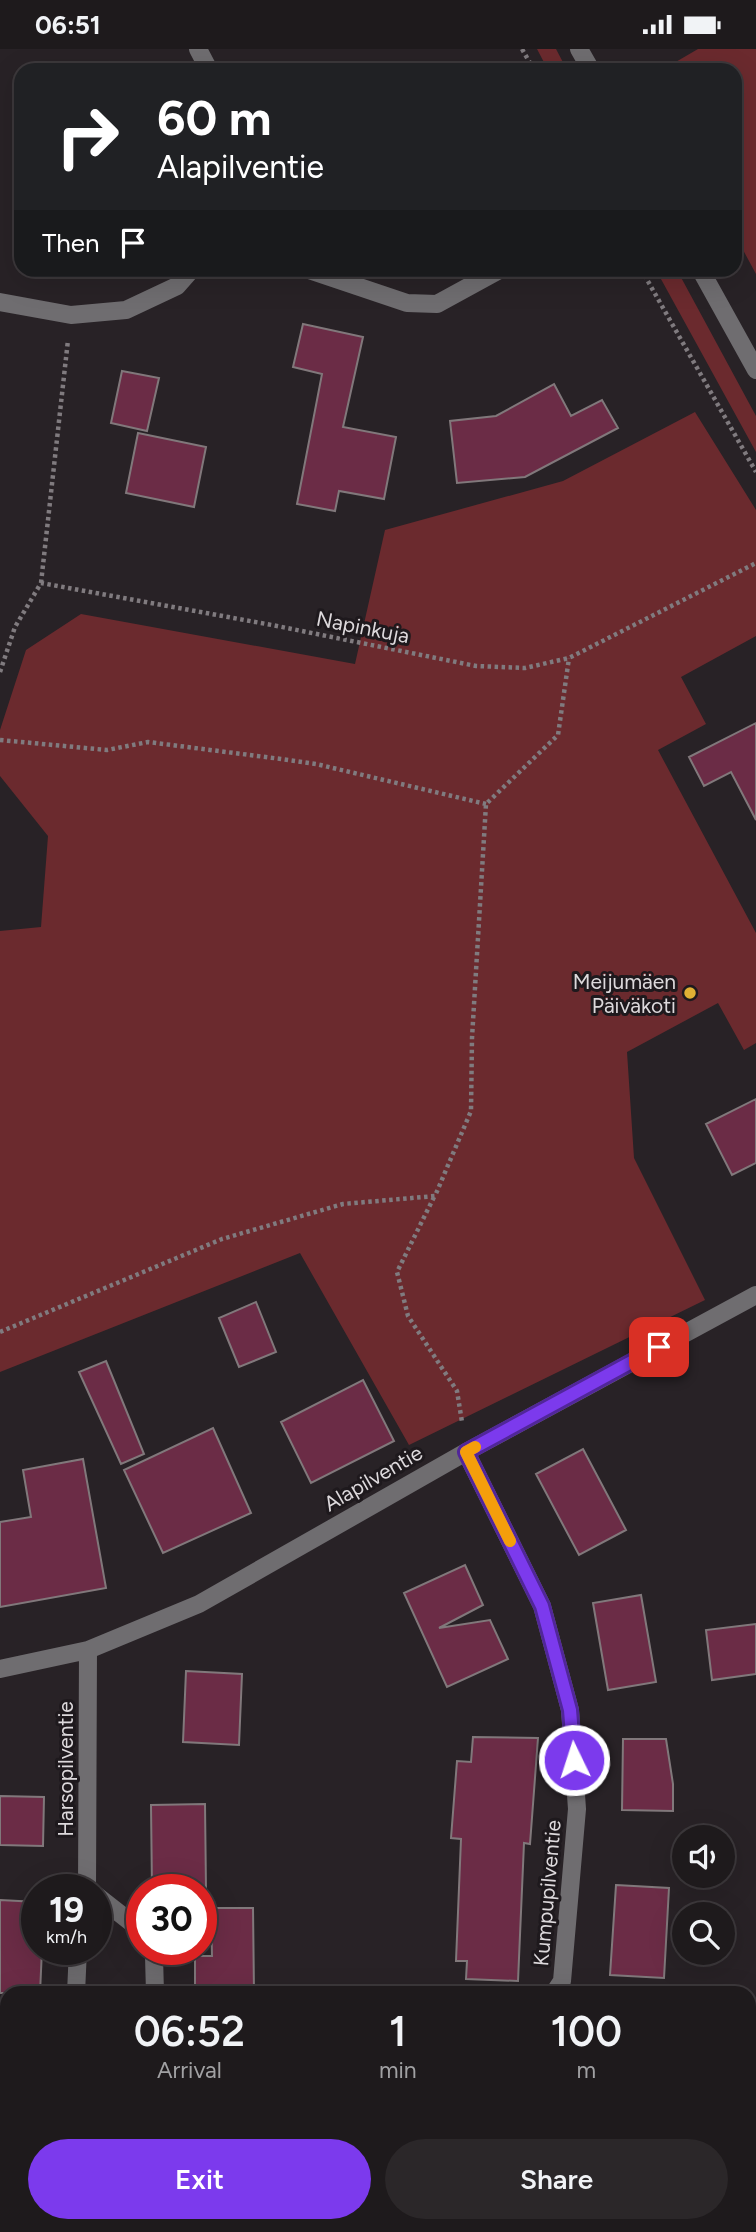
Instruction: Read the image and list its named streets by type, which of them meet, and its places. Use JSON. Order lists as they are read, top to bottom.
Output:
{
  "streets": {
    "street": ["Alapilventie", "Harsopilventie", "Kumpupilventie"],
    "path": ["Napinkuja"]
  },
  "crossings": [
    ["Alapilventie", "Harsopilventie"],
    ["Alapilventie", "Kumpupilventie"]
  ],
  "places": ["Meijumäen Päiväkoti"],
  "page": {
    "status": "06:51",
    "turn": ["60 m", "Alapilventie"],
    "then": "Then",
    "speed": "19 km/h",
    "limit": "30",
    "eta": [
      "06:52",
      "Arrival",
      "1",
      "min",
      "100",
      "m"
    ],
    "buttons": ["Exit", "Share"]
  }
}
